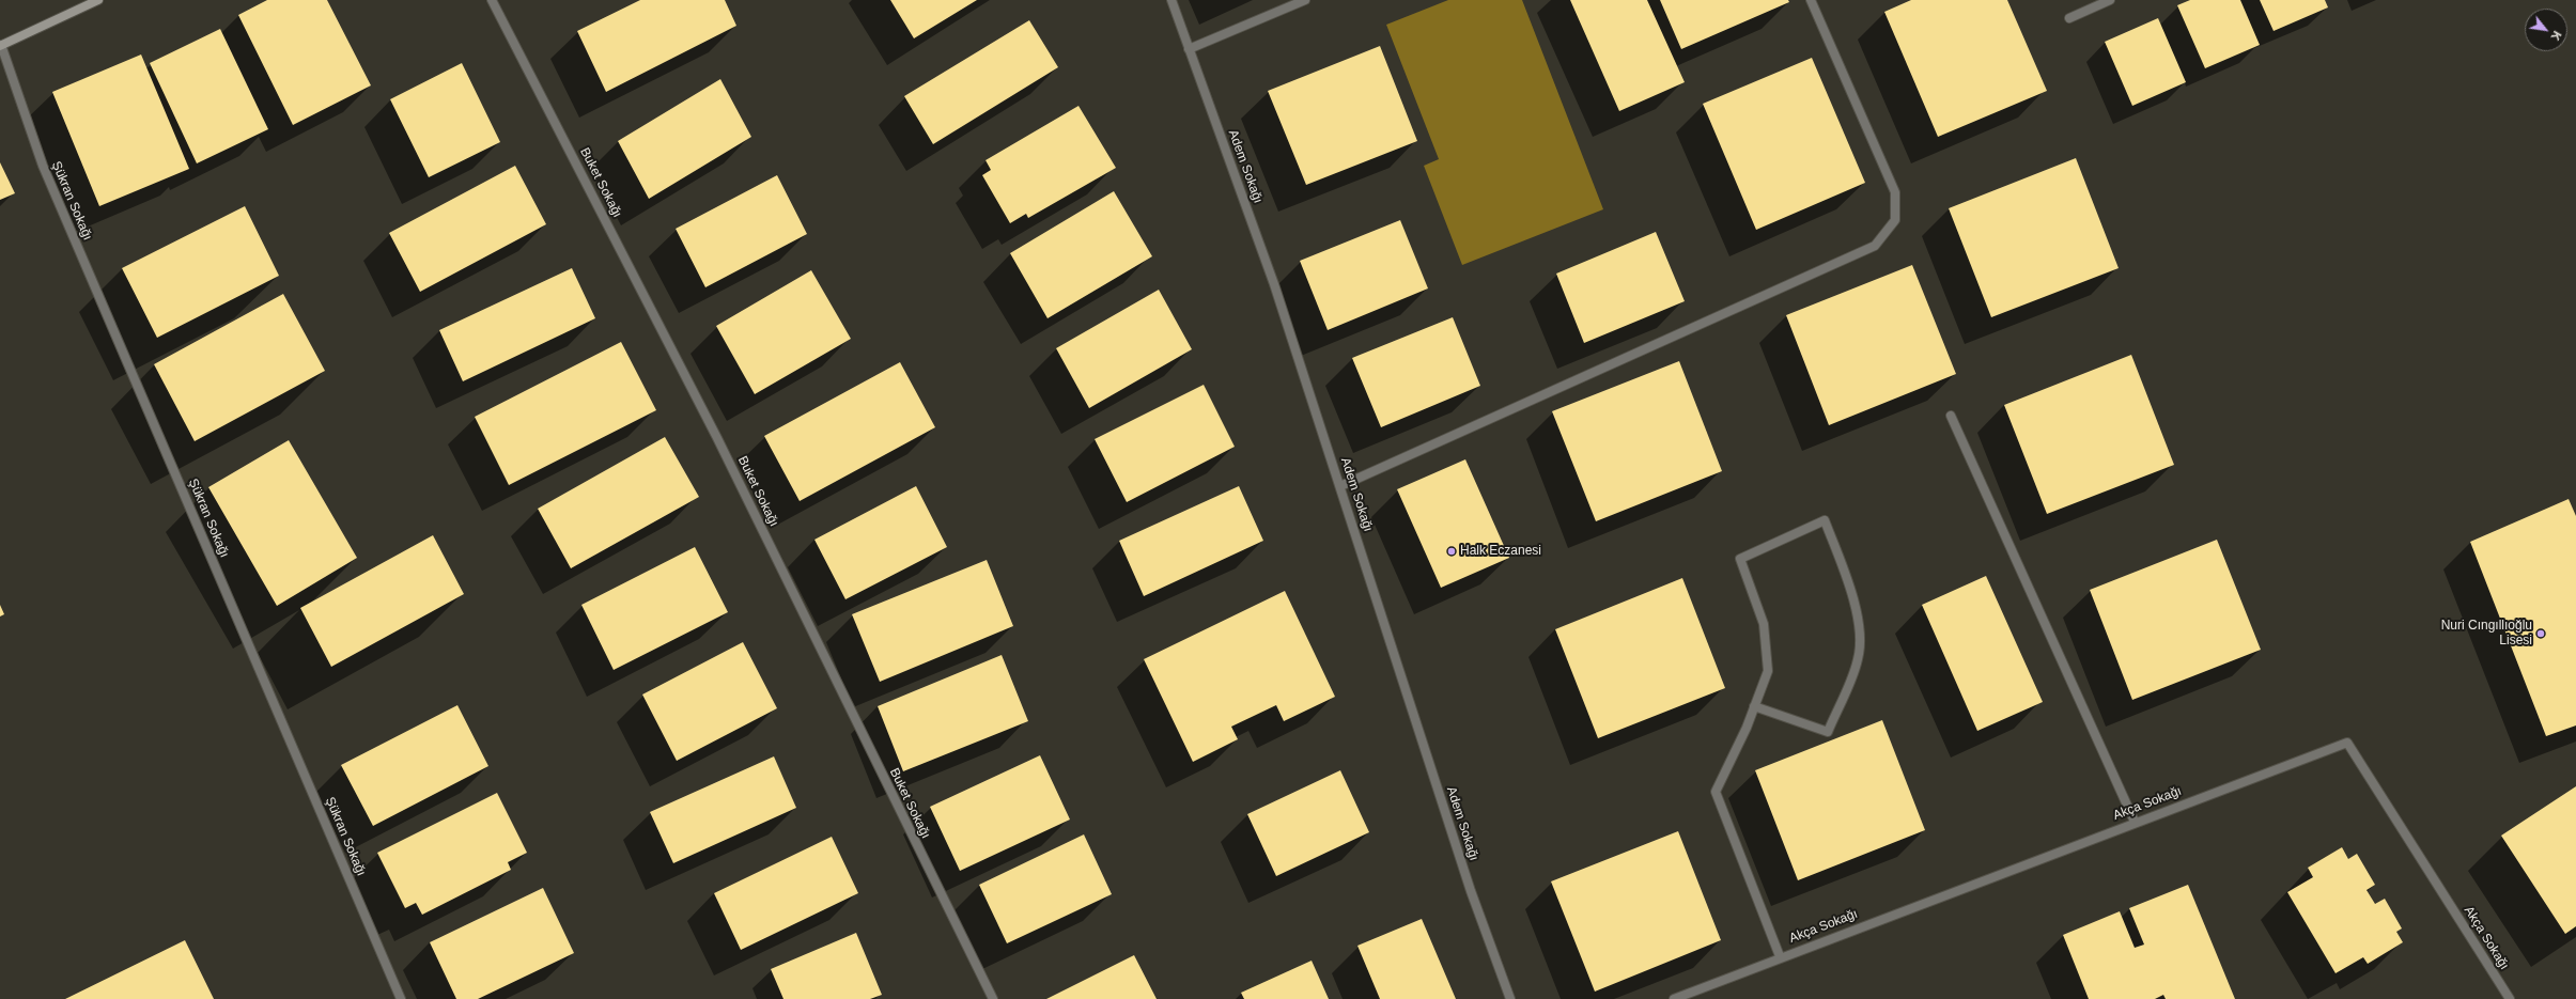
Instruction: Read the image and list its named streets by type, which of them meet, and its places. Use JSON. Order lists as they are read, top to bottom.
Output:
{
  "streets": {
    "street": [
      "Adem Sokağı",
      "Buket Sokağı",
      "Şükran Sokağı",
      "Akça Sokağı"
    ]
  },
  "places": ["Halk Eczanesi", "Nuri Cıngıllıoğlu Lisesi"],
  "north": "bottom right"
}
